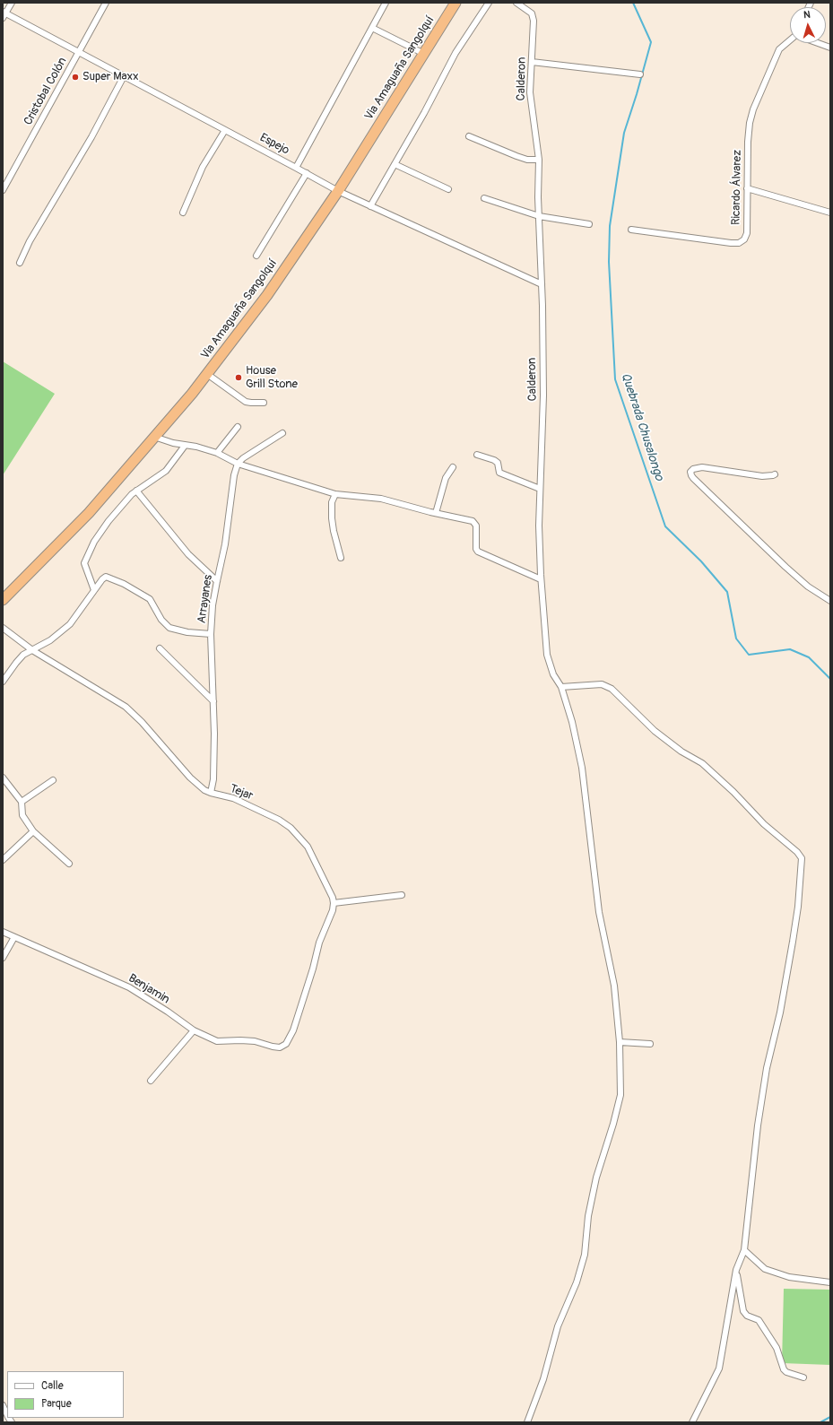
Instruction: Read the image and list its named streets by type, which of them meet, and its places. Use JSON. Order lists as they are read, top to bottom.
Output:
{
  "streets": {
    "highway": ["Via Amaguaña Sangolquí"],
    "street": [
      "Calderon",
      "Cristobal Colón",
      "Espejo",
      "Ricardo Álvarez",
      "Arrayanes",
      "Tejar",
      "Benjamin"
    ]
  },
  "crossings": [
    ["Via Amaguaña Sangolquí", "Espejo"],
    ["Calderon", "Espejo"],
    ["Cristobal Colón", "Espejo"],
    ["Arrayanes", "Tejar"],
    ["Tejar", "Benjamin"]
  ],
  "water": ["Quebrada Chusalongo"],
  "places": ["Super Maxx", "House Grill Stone"],
  "legend": ["Calle", "Parque"],
  "north": "top"
}
